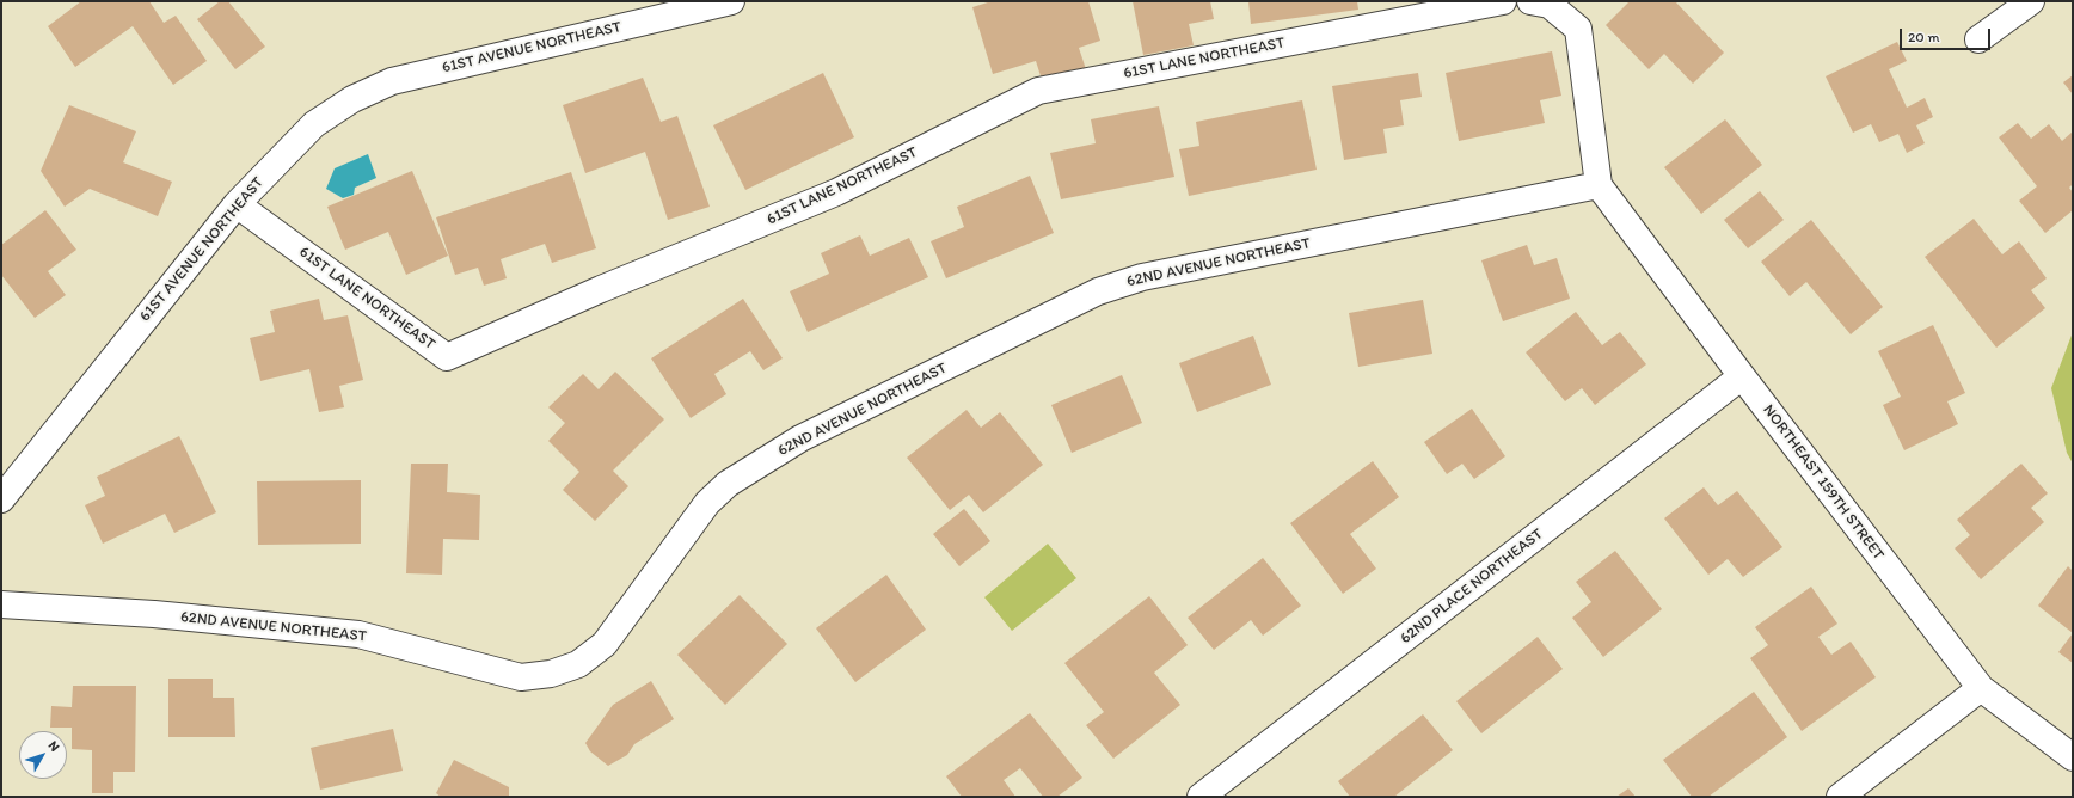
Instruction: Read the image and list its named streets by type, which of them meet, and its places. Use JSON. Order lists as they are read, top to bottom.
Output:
{
  "streets": {
    "street": [
      "61ST AVENUE NORTHEAST",
      "61ST LANE NORTHEAST",
      "62ND AVENUE NORTHEAST",
      "NORTHEAST 159TH STREET",
      "62ND PLACE NORTHEAST"
    ]
  },
  "crossings": [
    ["61ST AVENUE NORTHEAST", "61ST LANE NORTHEAST"],
    ["62ND AVENUE NORTHEAST", "NORTHEAST 159TH STREET"],
    ["NORTHEAST 159TH STREET", "62ND PLACE NORTHEAST"]
  ],
  "scale_bar": "20 m",
  "north": "top right"
}
